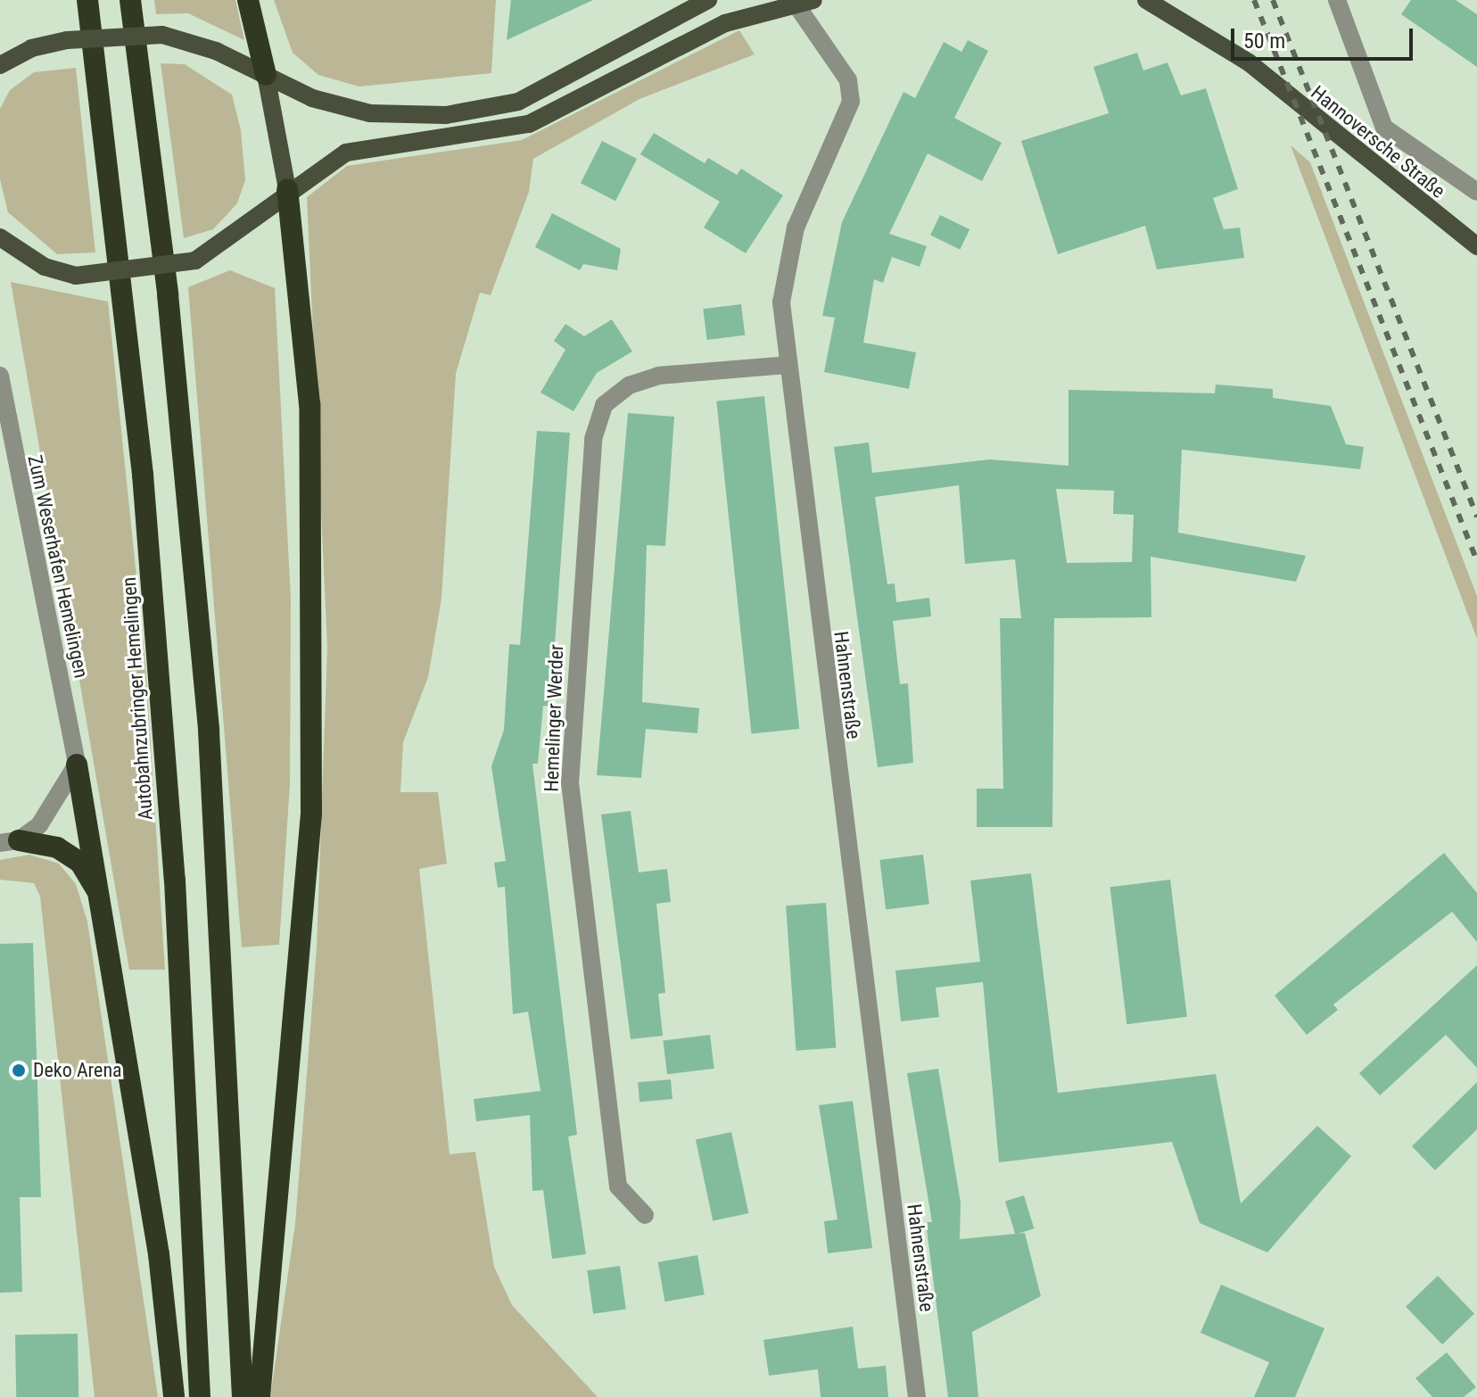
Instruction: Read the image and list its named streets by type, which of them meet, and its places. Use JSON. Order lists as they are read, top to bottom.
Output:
{
  "streets": {
    "highway": ["Autobahnzubringer Hemelingen"],
    "main road": ["Hannoversche Straße"],
    "street": ["Zum Weserhafen Hemelingen", "Hahnenstraße", "Hemelinger Werder"]
  },
  "crossings": [
    ["Hahnenstraße", "Hemelinger Werder"]
  ],
  "places": ["Deko Arena"],
  "scale_bar": "50 m"
}
